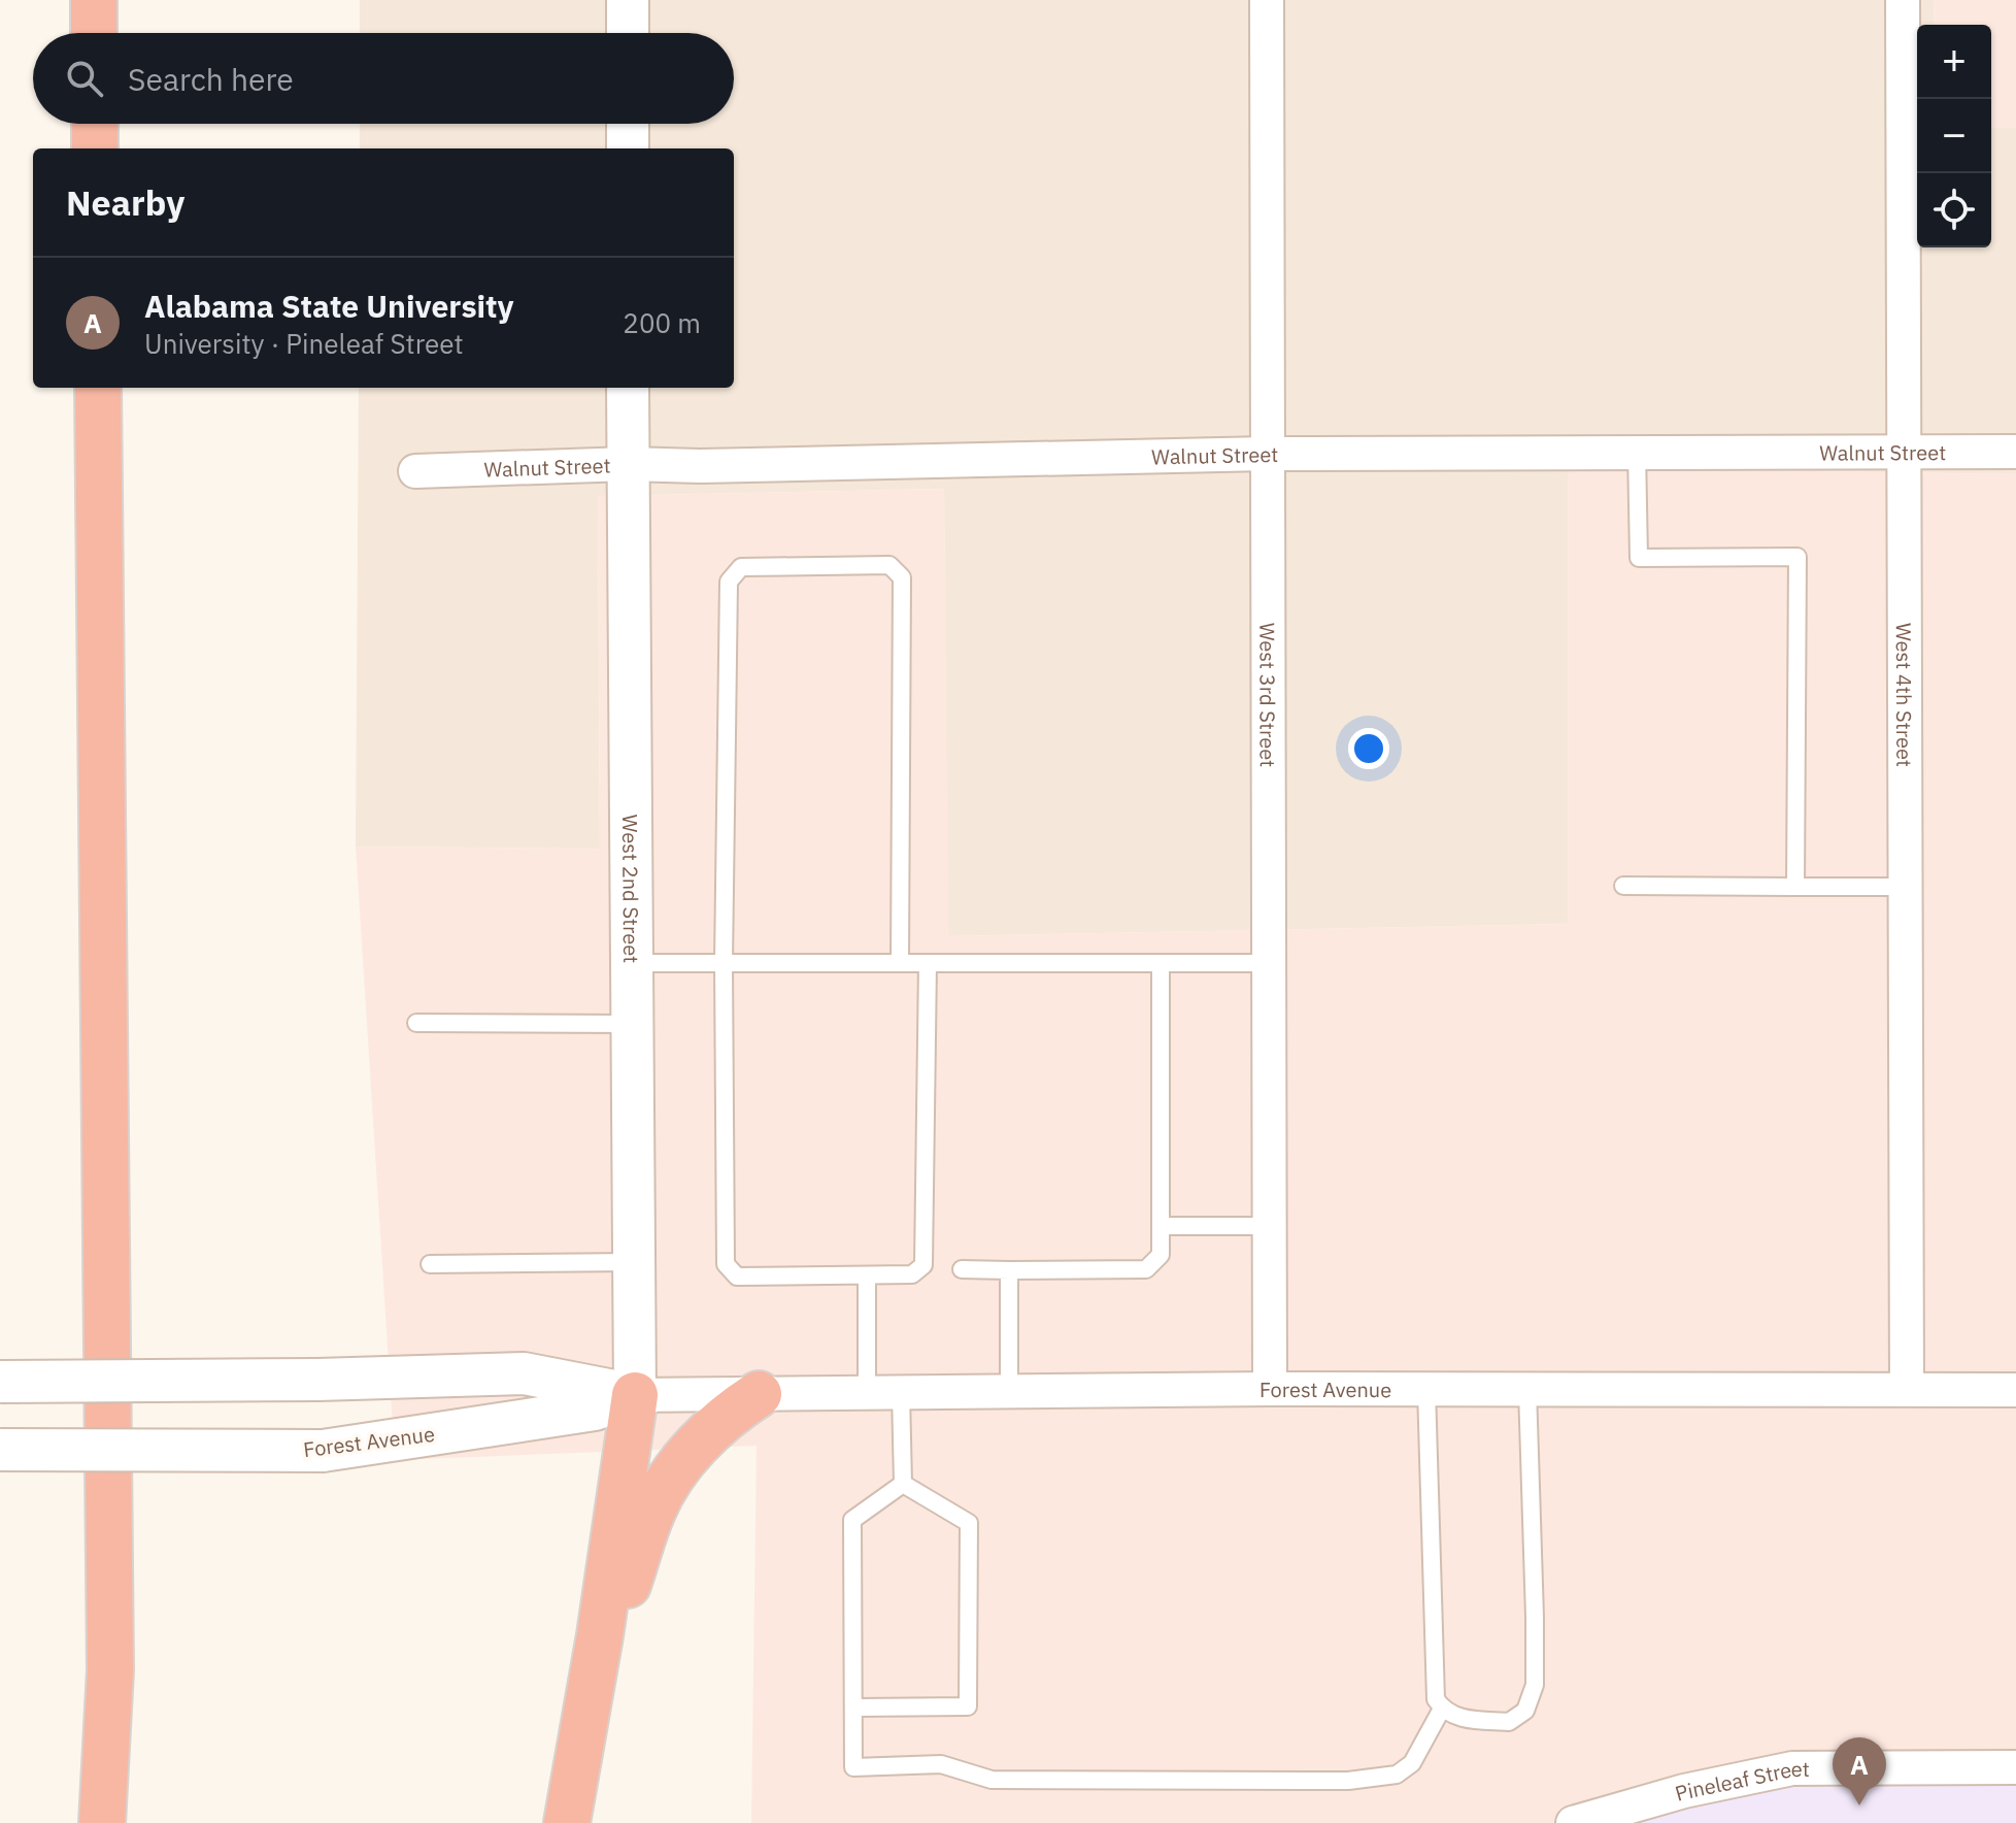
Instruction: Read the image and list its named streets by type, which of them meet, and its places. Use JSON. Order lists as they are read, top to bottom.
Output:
{
  "streets": {
    "street": [
      "Walnut Street",
      "West 3rd Street",
      "West 4th Street",
      "West 2nd Street",
      "Forest Avenue",
      "Pineleaf Street"
    ]
  },
  "crossings": [
    ["Walnut Street", "West 3rd Street"],
    ["Walnut Street", "West 4th Street"],
    ["Walnut Street", "West 2nd Street"],
    ["West 3rd Street", "Forest Avenue"],
    ["West 4th Street", "Forest Avenue"],
    ["West 2nd Street", "Forest Avenue"]
  ],
  "page": {
    "map_buttons": ["+", "−"],
    "search": "Search here",
    "heading": "Nearby",
    "list": [
      {
        "mark": "A",
        "name": "Alabama State University",
        "note": "University · Pineleaf Street",
        "value": "200 m"
      }
    ],
    "pins": "A"
  }
}
